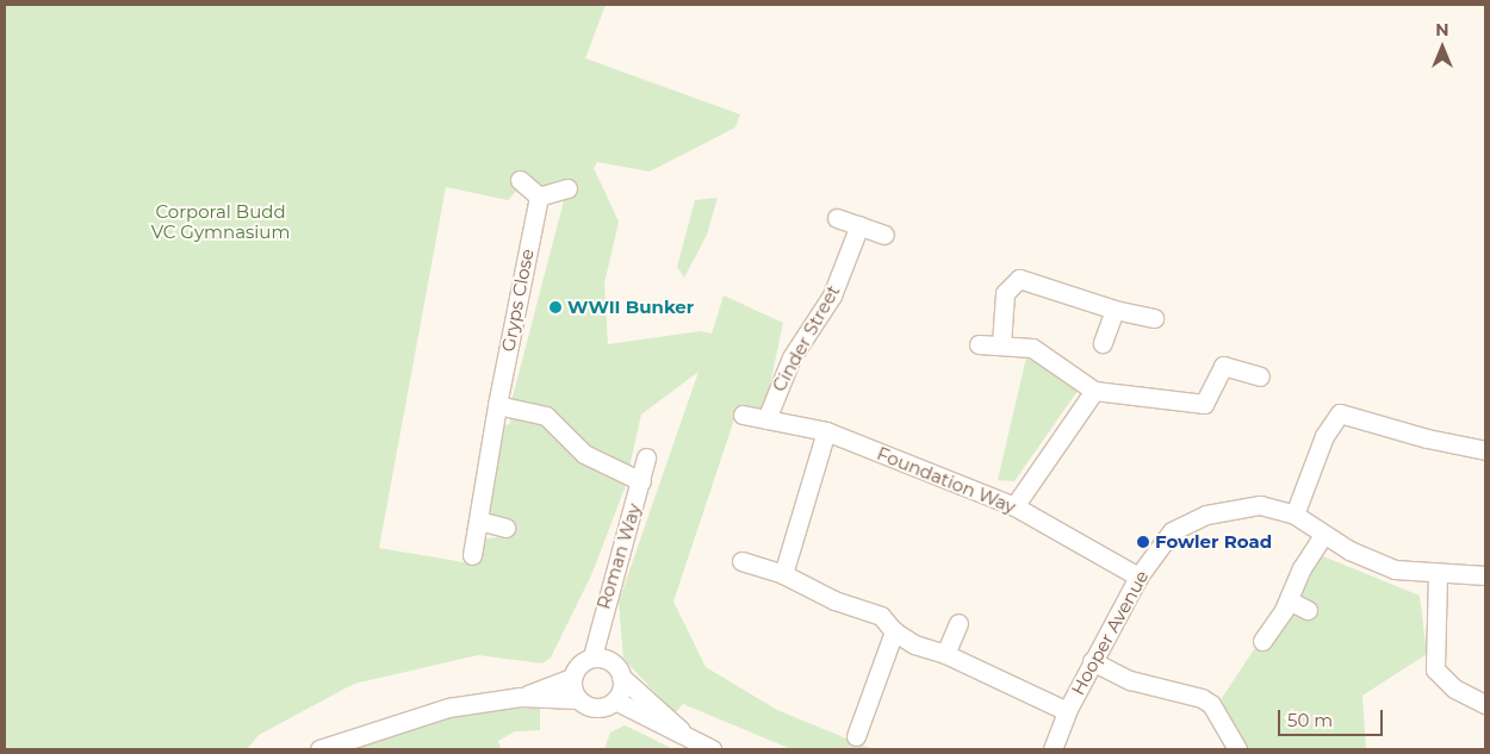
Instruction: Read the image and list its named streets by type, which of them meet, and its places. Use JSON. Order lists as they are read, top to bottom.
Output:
{
  "streets": {
    "street": [
      "Gryps Close",
      "Cinder Street",
      "Foundation Way",
      "Roman Way",
      "Hooper Avenue"
    ]
  },
  "crossings": [
    ["Cinder Street", "Foundation Way"],
    ["Foundation Way", "Hooper Avenue"]
  ],
  "parks": ["Corporal Budd VC Gymnasium"],
  "places": ["WWII Bunker", "Fowler Road"],
  "scale_bar": "50 m",
  "north": "top"
}
